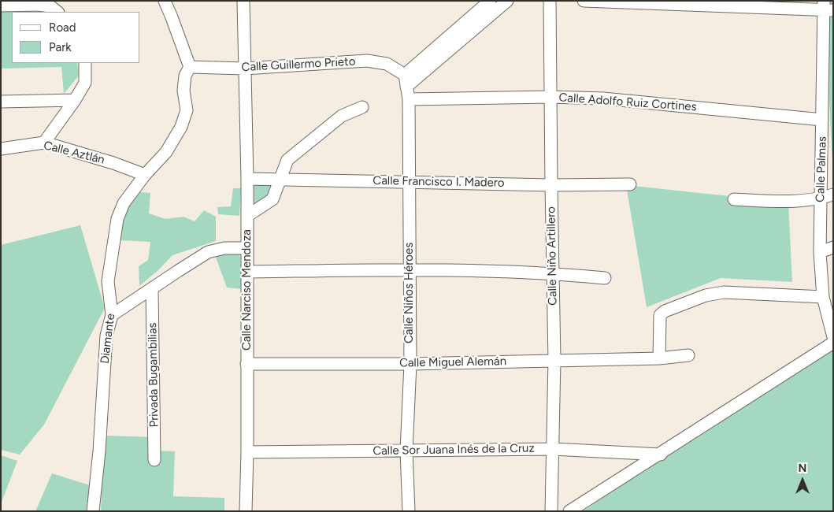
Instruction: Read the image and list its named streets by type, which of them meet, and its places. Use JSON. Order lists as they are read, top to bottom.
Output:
{
  "streets": {
    "street": [
      "Calle Guillermo Prieto",
      "Calle Adolfo Ruiz Cortines",
      "Calle Aztlán",
      "Calle Palmas",
      "Calle Francisco I. Madero",
      "Calle Niño Artillero",
      "Calle Narciso Mendoza",
      "Calle Niños Héroes",
      "Diamante",
      "Calle Miguel Alemán",
      "Privada Bugambilias",
      "Calle Sor Juana Inés de la Cruz"
    ]
  },
  "crossings": [
    ["Calle Guillermo Prieto", "Calle Narciso Mendoza"],
    ["Calle Guillermo Prieto", "Calle Niños Héroes"],
    ["Calle Guillermo Prieto", "Diamante"],
    ["Calle Adolfo Ruiz Cortines", "Calle Palmas"],
    ["Calle Adolfo Ruiz Cortines", "Calle Niño Artillero"],
    ["Calle Adolfo Ruiz Cortines", "Calle Niños Héroes"],
    ["Calle Aztlán", "Diamante"],
    ["Calle Francisco I. Madero", "Calle Niño Artillero"],
    ["Calle Francisco I. Madero", "Calle Narciso Mendoza"],
    ["Calle Francisco I. Madero", "Calle Niños Héroes"],
    ["Calle Niño Artillero", "Calle Miguel Alemán"],
    ["Calle Niño Artillero", "Calle Sor Juana Inés de la Cruz"],
    ["Calle Narciso Mendoza", "Calle Miguel Alemán"],
    ["Calle Narciso Mendoza", "Calle Sor Juana Inés de la Cruz"],
    ["Calle Niños Héroes", "Calle Miguel Alemán"],
    ["Calle Niños Héroes", "Calle Sor Juana Inés de la Cruz"]
  ],
  "legend": ["Road", "Park"],
  "north": "top"
}
